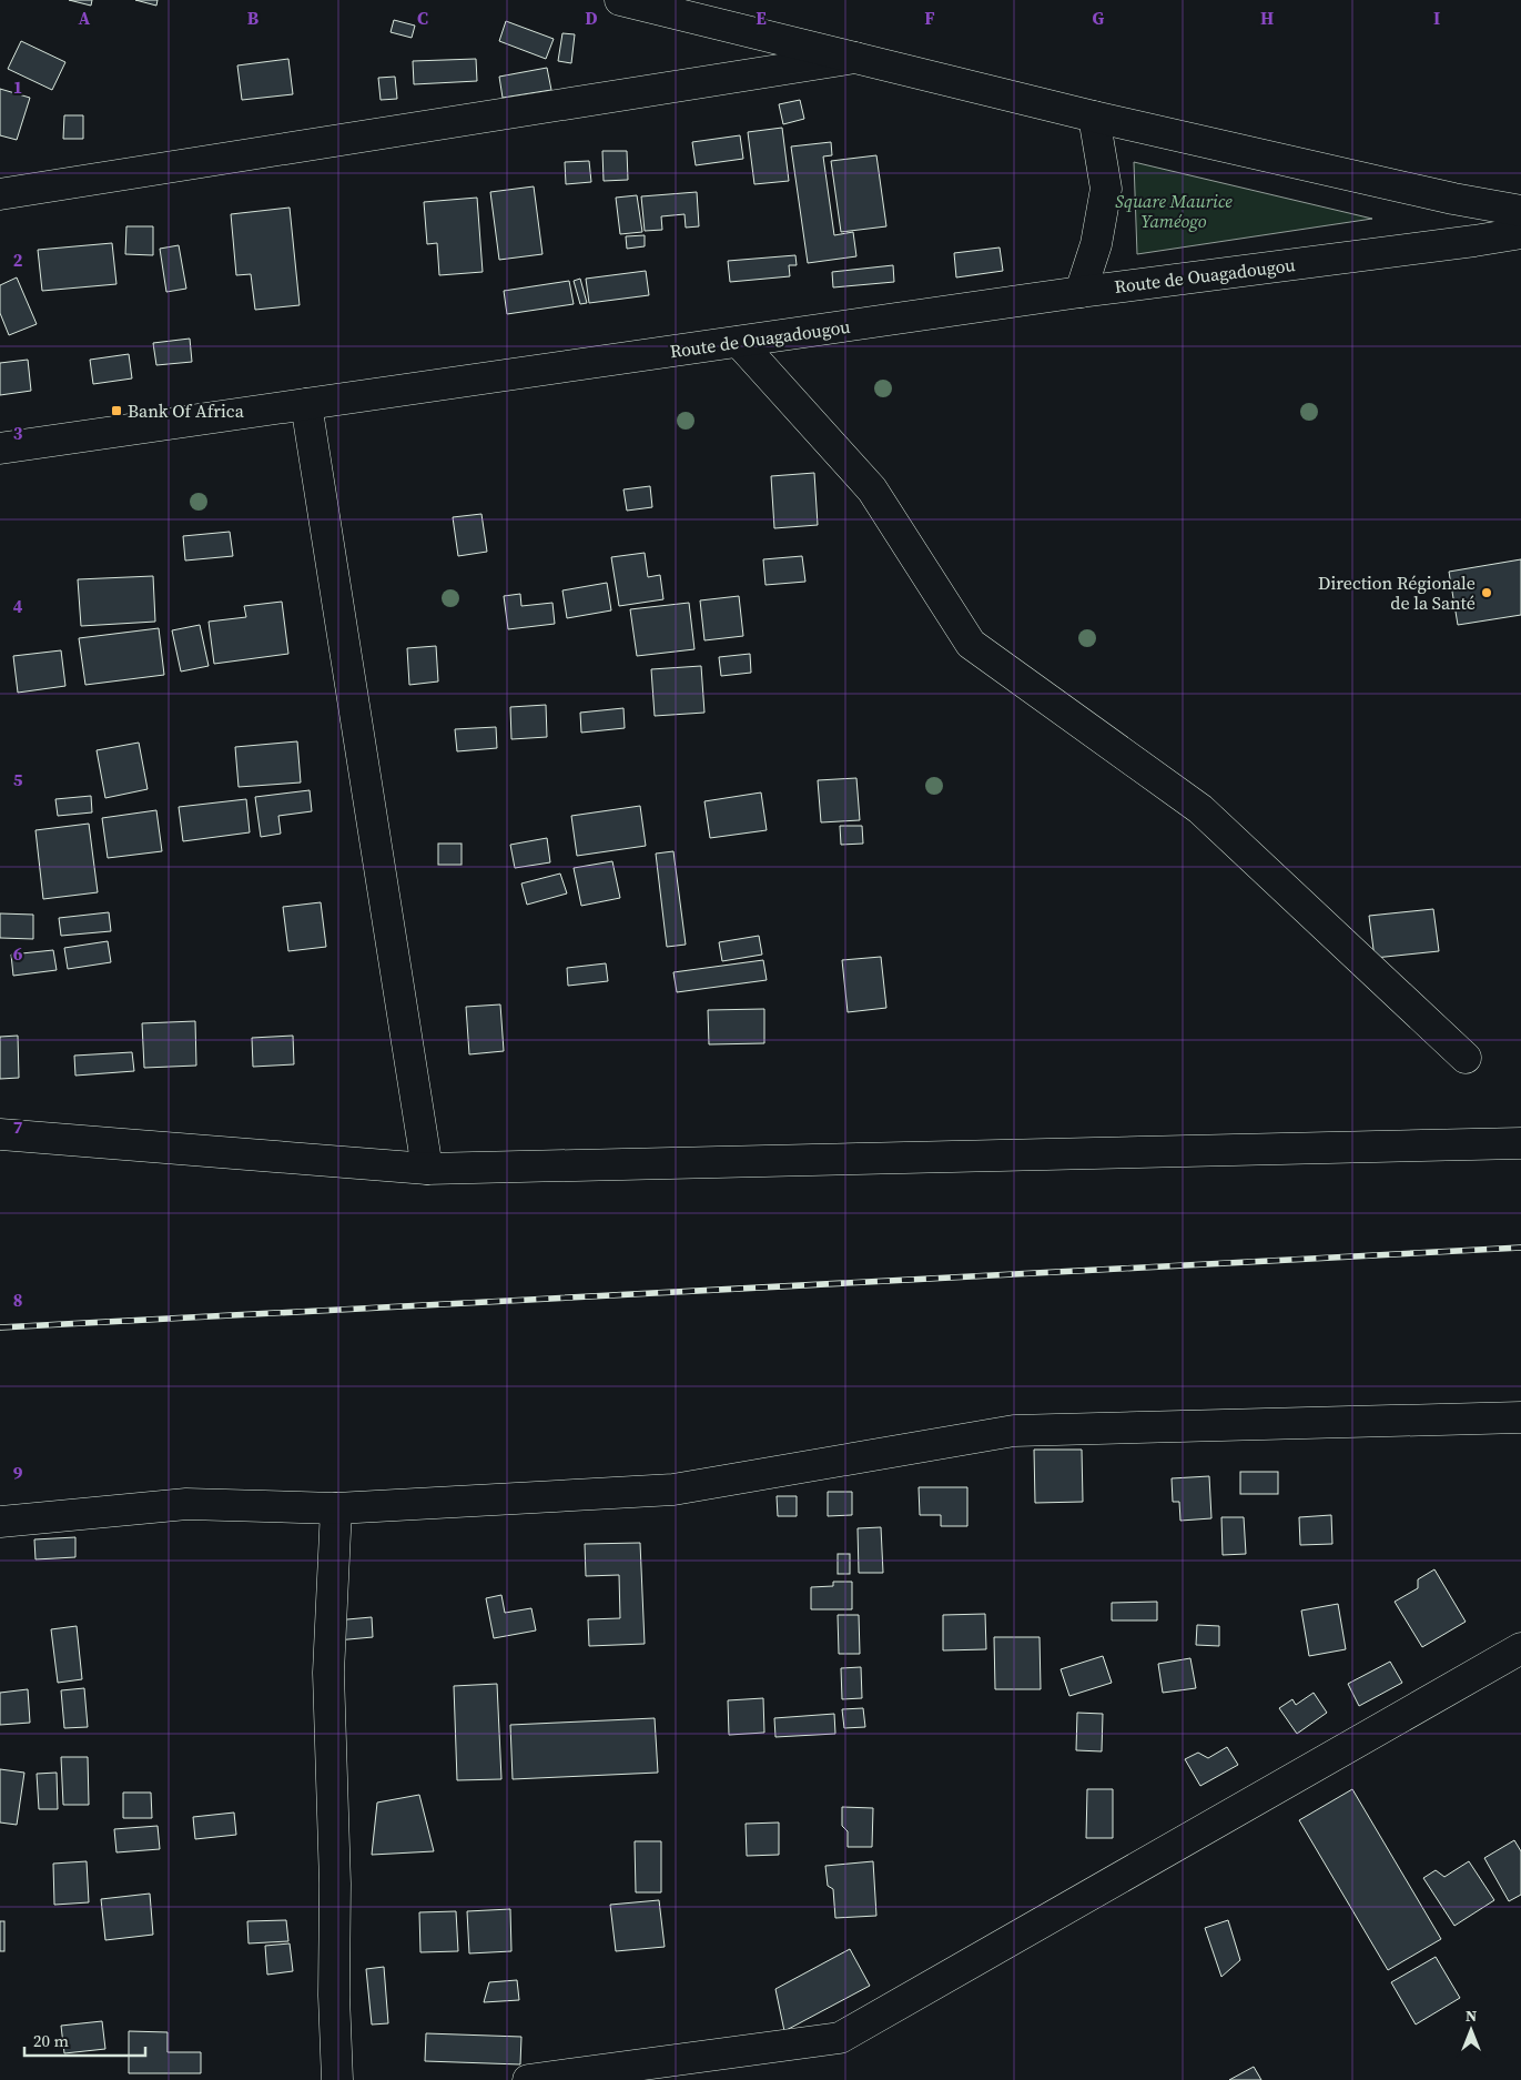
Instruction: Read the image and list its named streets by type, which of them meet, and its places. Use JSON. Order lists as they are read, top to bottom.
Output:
{
  "streets": {
    "street": ["Route de Ouagadougou"]
  },
  "parks": ["Square Maurice Yaméogo"],
  "places": {
    "transit": ["Bank Of Africa"],
    "other": ["Direction Régionale de la Santé"]
  },
  "scale_bar": "20 m",
  "north": "top",
  "grid": {
    "columns": [
      "A",
      "B",
      "C",
      "D",
      "E",
      "F",
      "G",
      "H",
      "I"
    ],
    "rows": [
      "1",
      "2",
      "3",
      "4",
      "5",
      "6",
      "7",
      "8",
      "9"
    ]
  }
}
